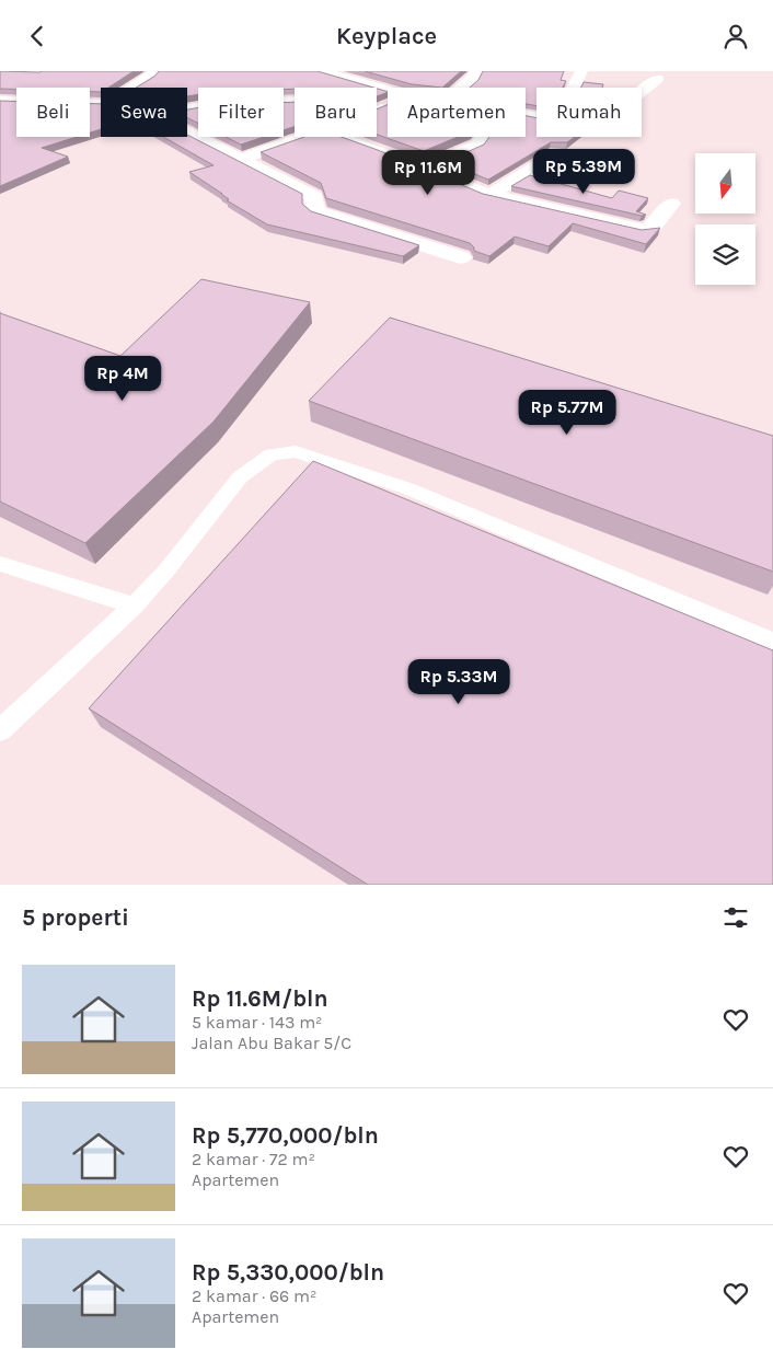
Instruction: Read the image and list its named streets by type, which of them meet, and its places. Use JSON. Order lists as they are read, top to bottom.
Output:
{
  "north": "bottom",
  "page": {
    "header": "Keyplace",
    "chip": [
      "Beli",
      "Sewa",
      "Filter",
      "Baru",
      "Apartemen",
      "Rumah"
    ],
    "price": [
      "Rp 5.39M",
      "Rp 11.6M",
      "Rp 4M",
      "Rp 5.77M",
      "Rp 5.33M"
    ],
    "heading": "5 properti",
    "list": [
      {
        "name": "Rp 11.6M/bln",
        "note": "5 kamar · 143 m² · Jalan Abu Bakar 5/C"
      },
      {
        "name": "Rp 5,770,000/bln",
        "note": "2 kamar · 72 m² · Apartemen"
      },
      {
        "name": "Rp 5,330,000/bln",
        "note": "2 kamar · 66 m² · Apartemen"
      }
    ]
  }
}
